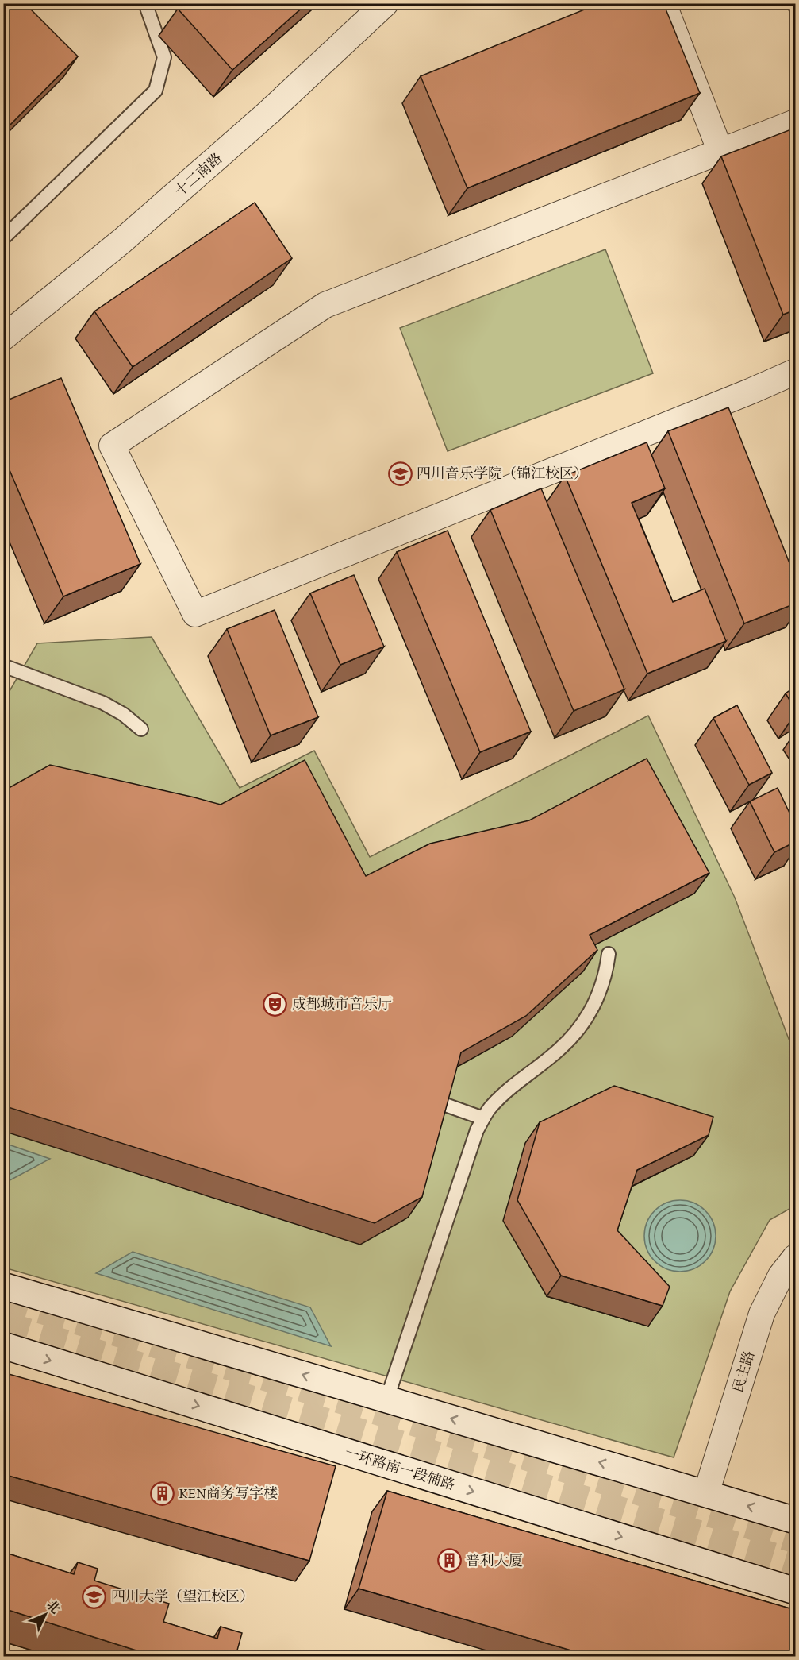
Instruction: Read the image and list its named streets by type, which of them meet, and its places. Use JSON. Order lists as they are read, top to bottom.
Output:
{
  "streets": {
    "main road": ["一环路南一段辅路"],
    "street": ["十二南路", "民主路"]
  },
  "places": {
    "school or university": ["四川音乐学院（锦江校区）", "四川大学（望江校区）"],
    "theatre": ["成都城市音乐厅"],
    "building": ["KEN商务写字楼", "普利大厦"]
  },
  "north": "top right"
}
